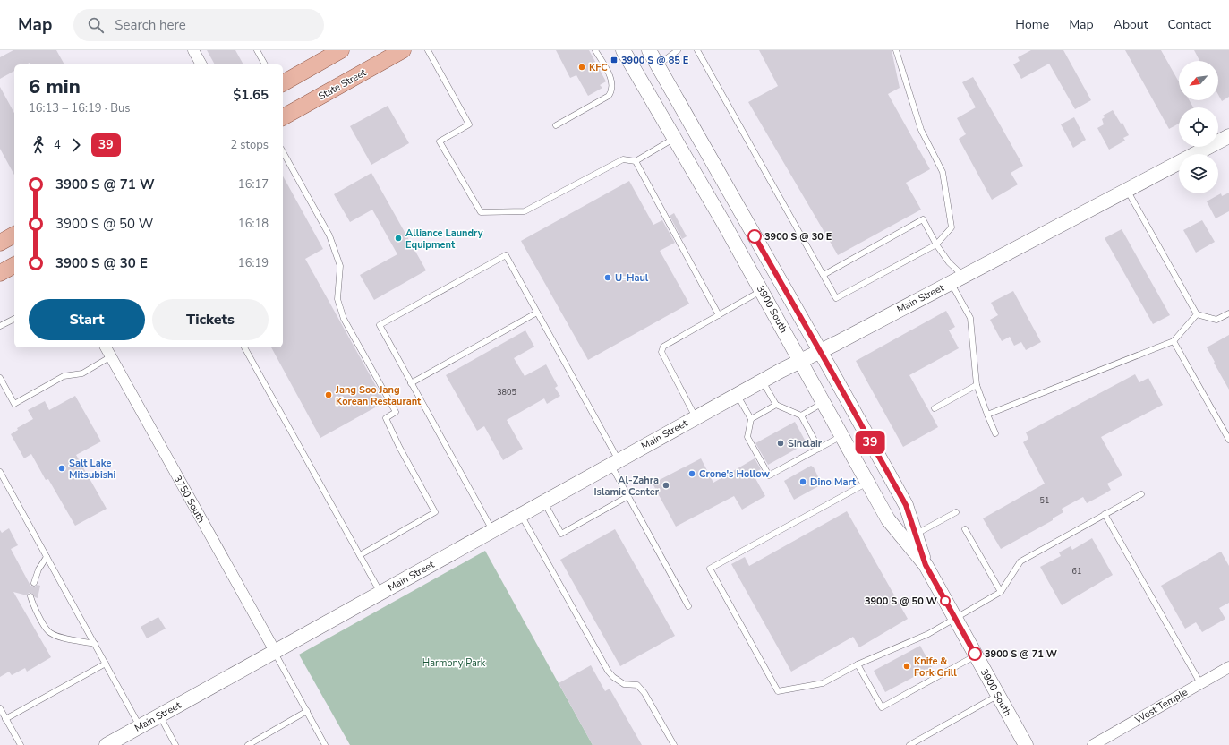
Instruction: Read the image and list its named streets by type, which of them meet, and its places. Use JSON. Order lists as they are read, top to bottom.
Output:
{
  "streets": {
    "main road": ["State Street", "Main Street", "3900 South"],
    "street": ["3750 South", "West Temple"]
  },
  "crossings": [
    ["Main Street", "3900 South"],
    ["Main Street", "3750 South"]
  ],
  "parks": ["Harmony Park"],
  "places": {
    "transit": ["3900 S @ 85 E"],
    "other": [
      "KFC",
      "3900 S @ 30 E",
      "Alliance Laundry Equipment",
      "U-Haul",
      "Jang Soo Jang Korean Restaurant",
      "Sinclair",
      "Salt Lake Mitsubishi",
      "Crone's Hollow",
      "Dino Mart",
      "Al-Zahra Islamic Center",
      "3900 S @ 50 W",
      "3900 S @ 71 W",
      "Knife & Fork Grill"
    ]
  },
  "lines": ["bus line 39"],
  "house_numbers": ["3805", "51", "61"],
  "north": "bottom left",
  "page": {
    "header": "Map",
    "search": "Search here",
    "nav": [
      "Home",
      "Map",
      "About",
      "Contact"
    ],
    "on_map": "39",
    "heading": ["6 min", "16:13 – 16:19 · Bus", "$1.65"],
    "legs": ["4", "39", "2 stops"],
    "list": [
      {
        "name": "3900 S @ 71 W",
        "value": "16:17"
      },
      {
        "name": "3900 S @ 50 W",
        "value": "16:18"
      },
      {
        "name": "3900 S @ 30 E",
        "value": "16:19"
      }
    ],
    "buttons": ["Start", "Tickets"]
  }
}
